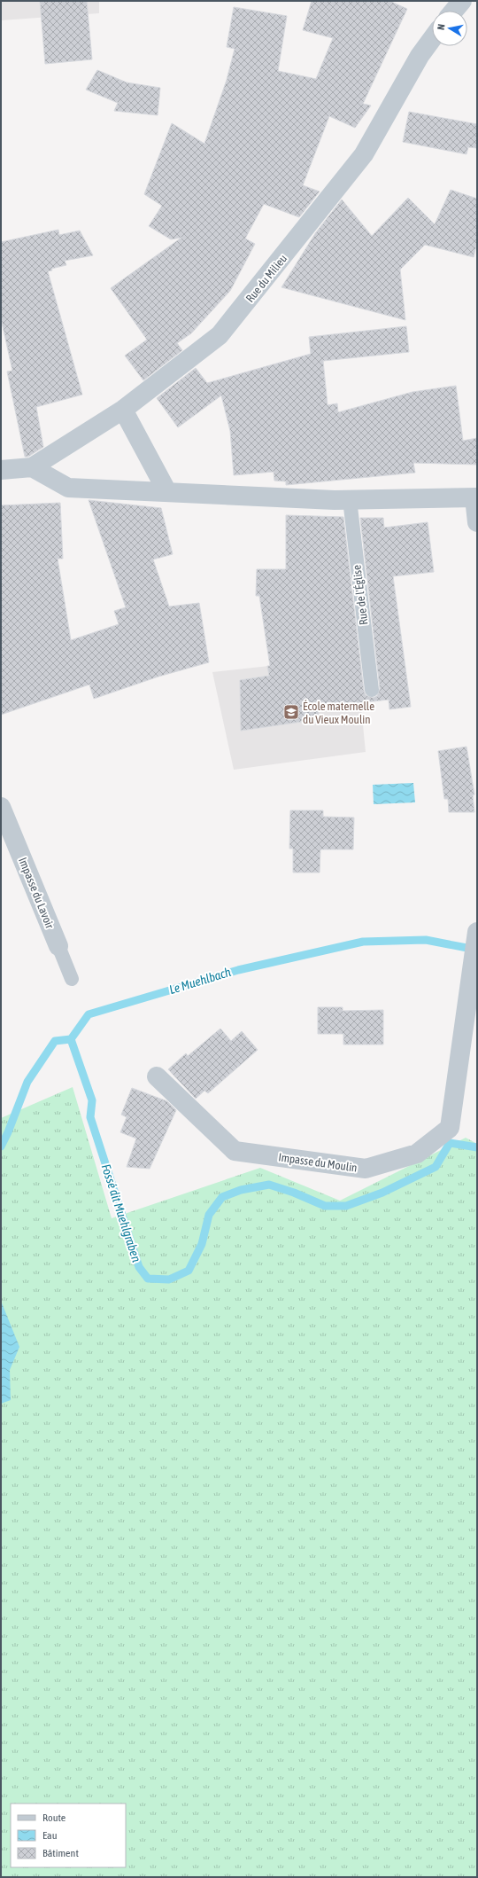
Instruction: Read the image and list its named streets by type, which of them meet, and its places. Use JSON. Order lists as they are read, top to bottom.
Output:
{
  "streets": {
    "street": ["Rue du Milieu", "Impasse du Lavoir", "Impasse du Moulin"],
    "lane": ["Rue de l'Église"]
  },
  "water": ["Le Muehlbach", "Fossé dit Muehlgraben"],
  "places": {
    "school or university": ["École maternelle du Vieux Moulin"]
  },
  "legend": ["Route", "Eau", "Bâtiment"],
  "north": "left"
}
